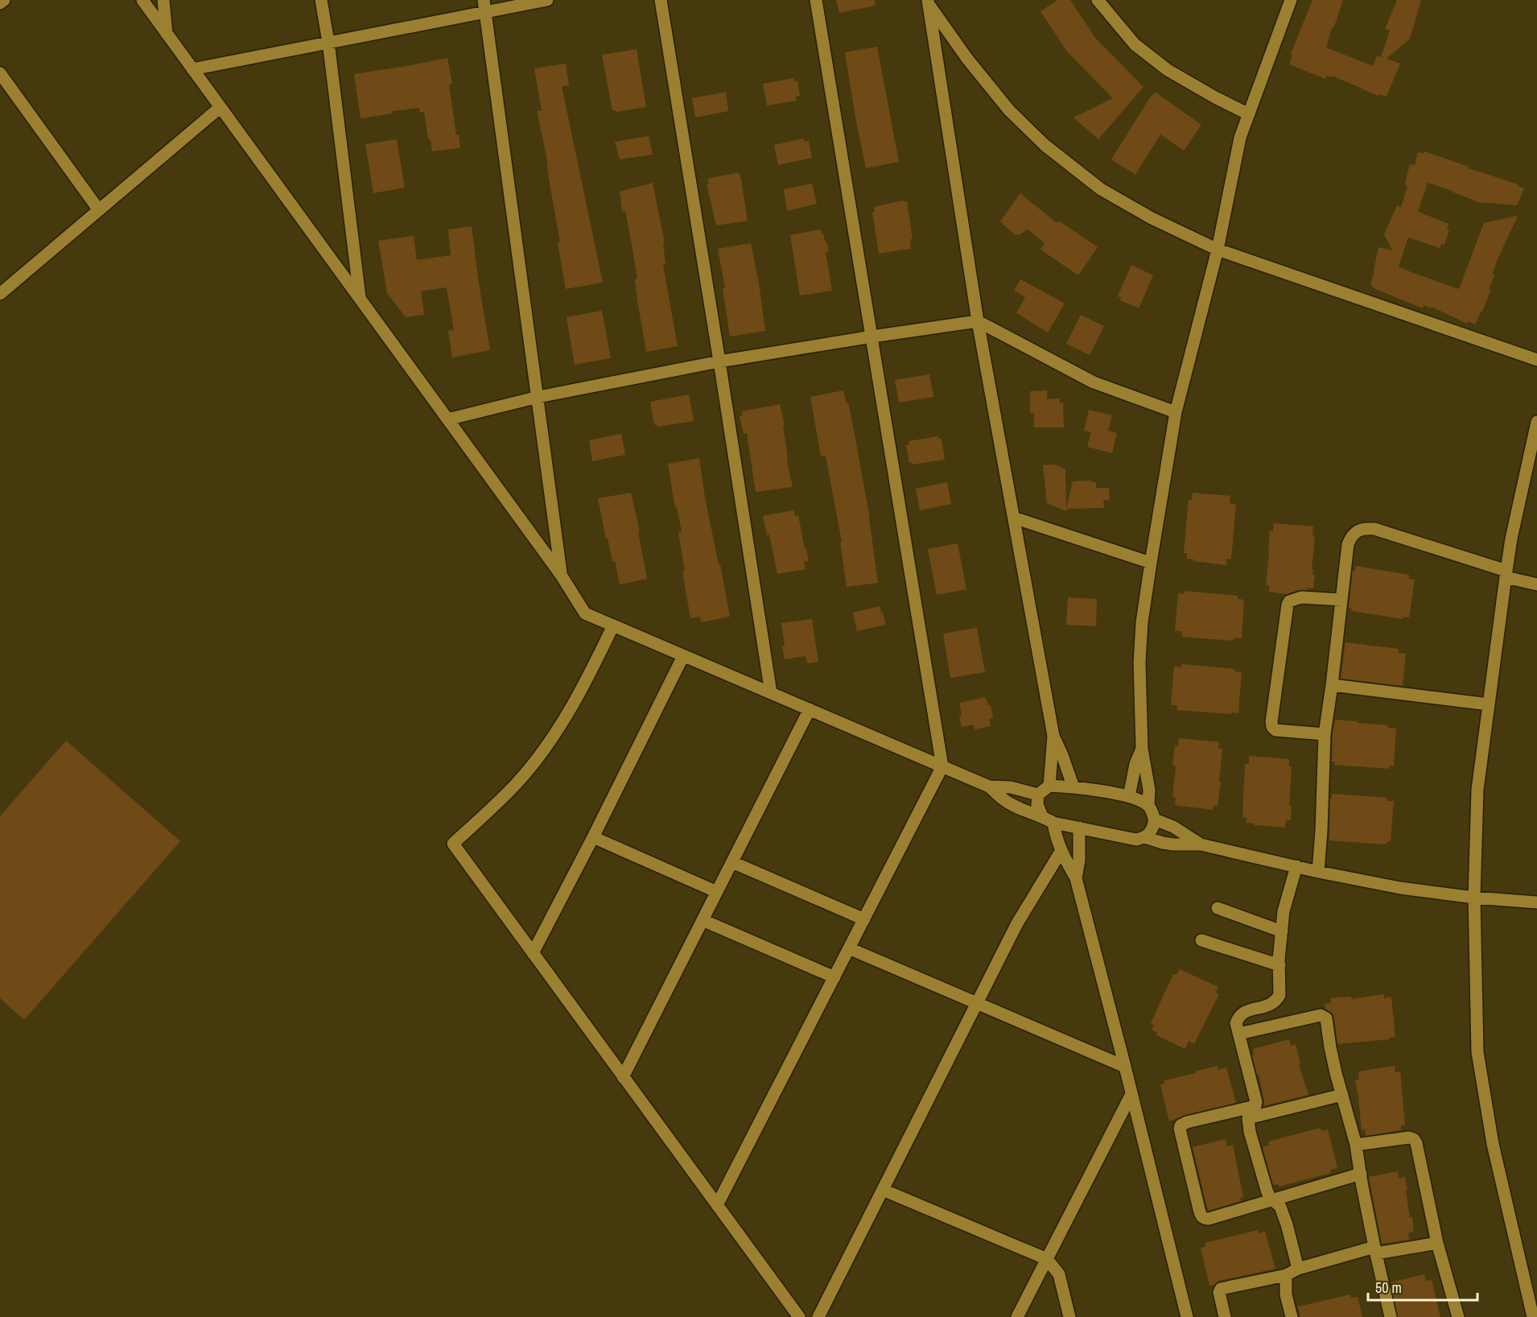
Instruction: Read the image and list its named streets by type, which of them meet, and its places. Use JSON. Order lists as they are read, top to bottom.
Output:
{
  "scale_bar": "50 m"
}
